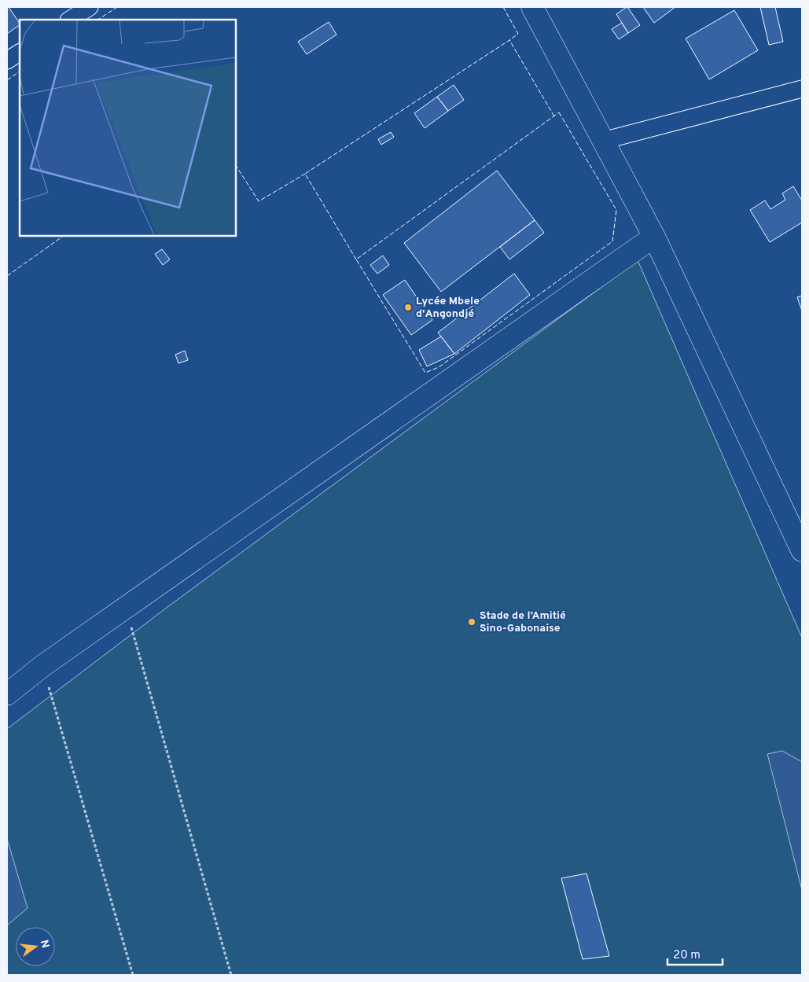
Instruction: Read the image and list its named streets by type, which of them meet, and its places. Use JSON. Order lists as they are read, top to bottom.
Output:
{
  "places": ["Lycée Mbele d'Angondjé", "Stade de l’Amitié Sino-Gabonaise"],
  "scale_bar": "20 m",
  "north": "right"
}
